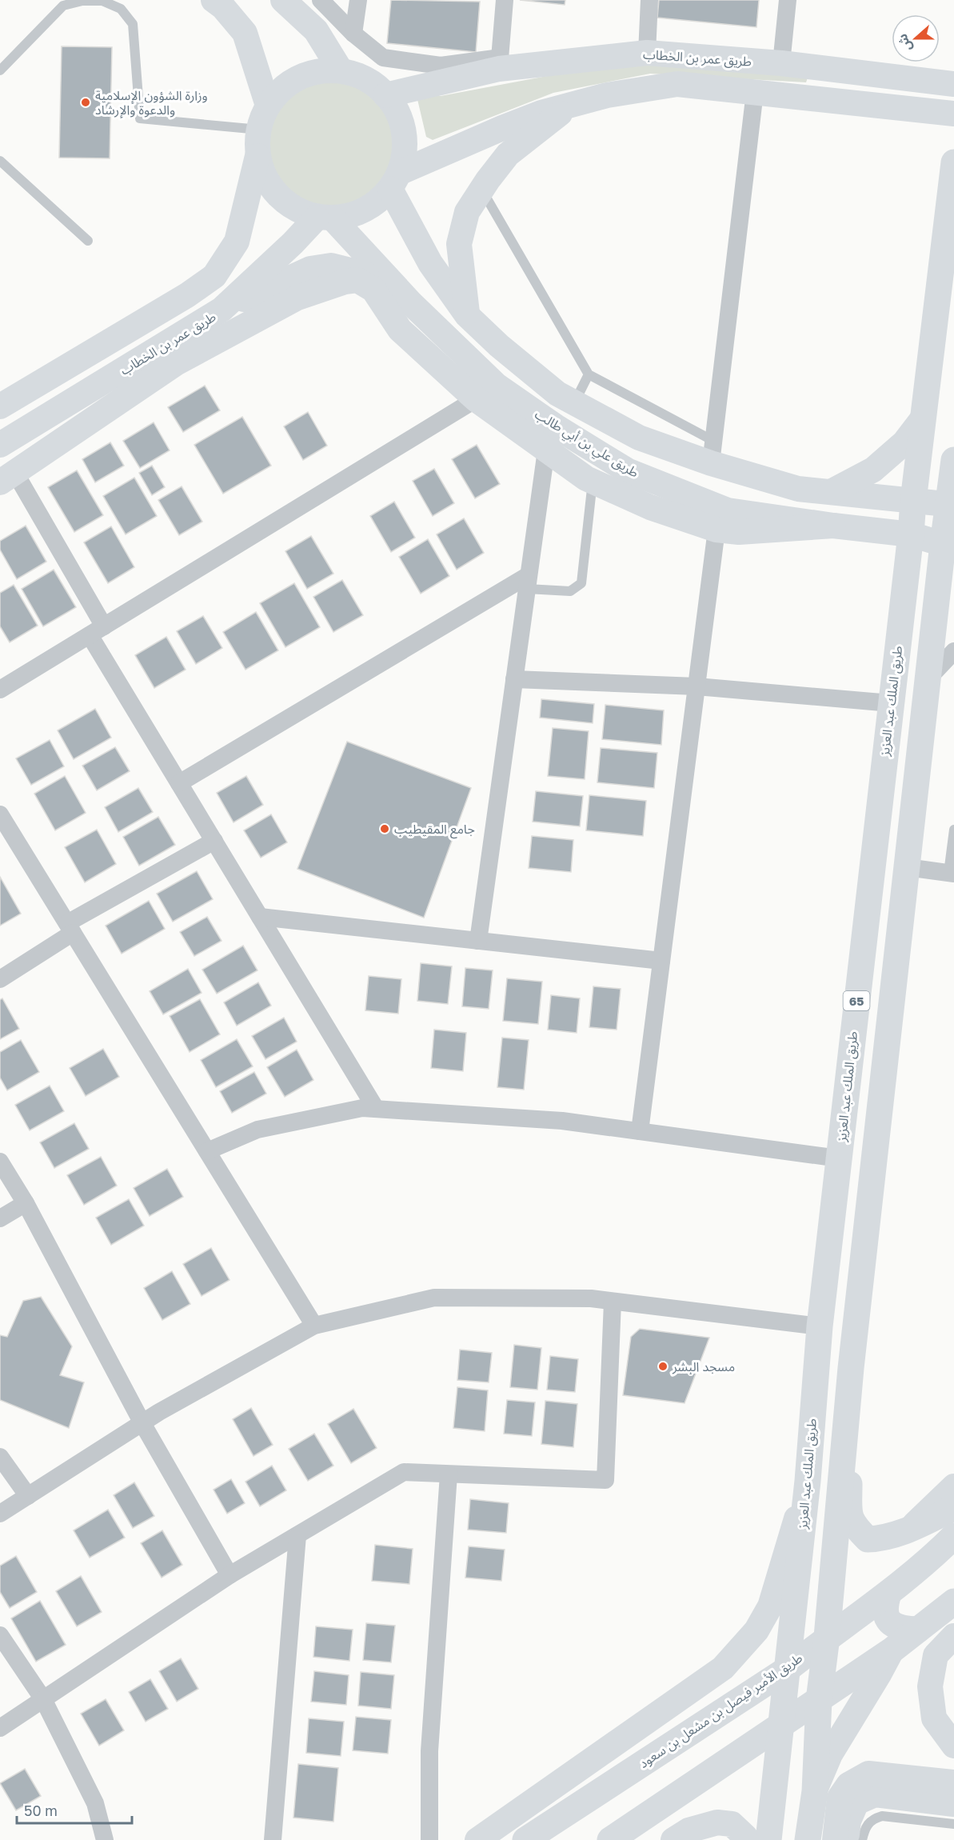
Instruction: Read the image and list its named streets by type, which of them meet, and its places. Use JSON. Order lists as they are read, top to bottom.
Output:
{
  "streets": {
    "main road": [
      "طريق عمر بن الخطاب",
      "طريق علي بن أبي طالب",
      "طريق الملك عبد العزيز",
      "65",
      "طريق الأمير فيصل بن مشعل بن سعود"
    ]
  },
  "crossings": [
    ["طريق عمر بن الخطاب", "طريق علي بن أبي طالب"],
    ["طريق علي بن أبي طالب", "طريق الملك عبد العزيز"],
    ["طريق الملك عبد العزيز", "طريق الأمير فيصل بن مشعل بن سعود"]
  ],
  "places": ["وزارة الشؤون الإسلامية والدعوة والإرشاد", "جامع المقيطيب", "مسجد البشر"],
  "scale_bar": "50 m",
  "north": "left"
}
